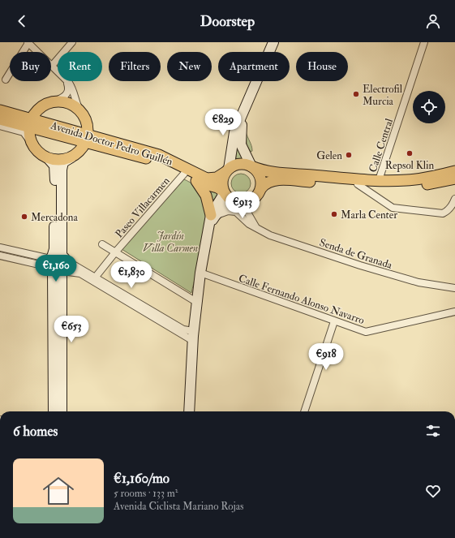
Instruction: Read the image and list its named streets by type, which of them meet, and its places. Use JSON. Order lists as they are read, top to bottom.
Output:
{
  "streets": {
    "main road": ["Avenida Doctor Pedro Guillén"],
    "street": [
      "Calle Central",
      "Paseo Villacarmen",
      "Senda de Granada",
      "Calle Fernando Alonso Navarro"
    ]
  },
  "crossings": [
    ["Avenida Doctor Pedro Guillén", "Paseo Villacarmen"]
  ],
  "parks": ["Jardín Villa Carmen"],
  "places": [
    "Electrofil Murcia",
    "Repsol Klin",
    "Gelen",
    "Marla Center",
    "Mercadona"
  ],
  "page": {
    "header": "Doorstep",
    "chip": [
      "Buy",
      "Rent",
      "Filters",
      "New",
      "Apartment",
      "House"
    ],
    "price": [
      "€829",
      "€913",
      "€1,160",
      "€1,830",
      "€653",
      "€918"
    ],
    "heading": "6 homes",
    "list": [
      {
        "name": "€1,160/mo",
        "note": "5 rooms · 133 m² · Avenida Ciclista Mariano Rojas"
      }
    ]
  }
}
